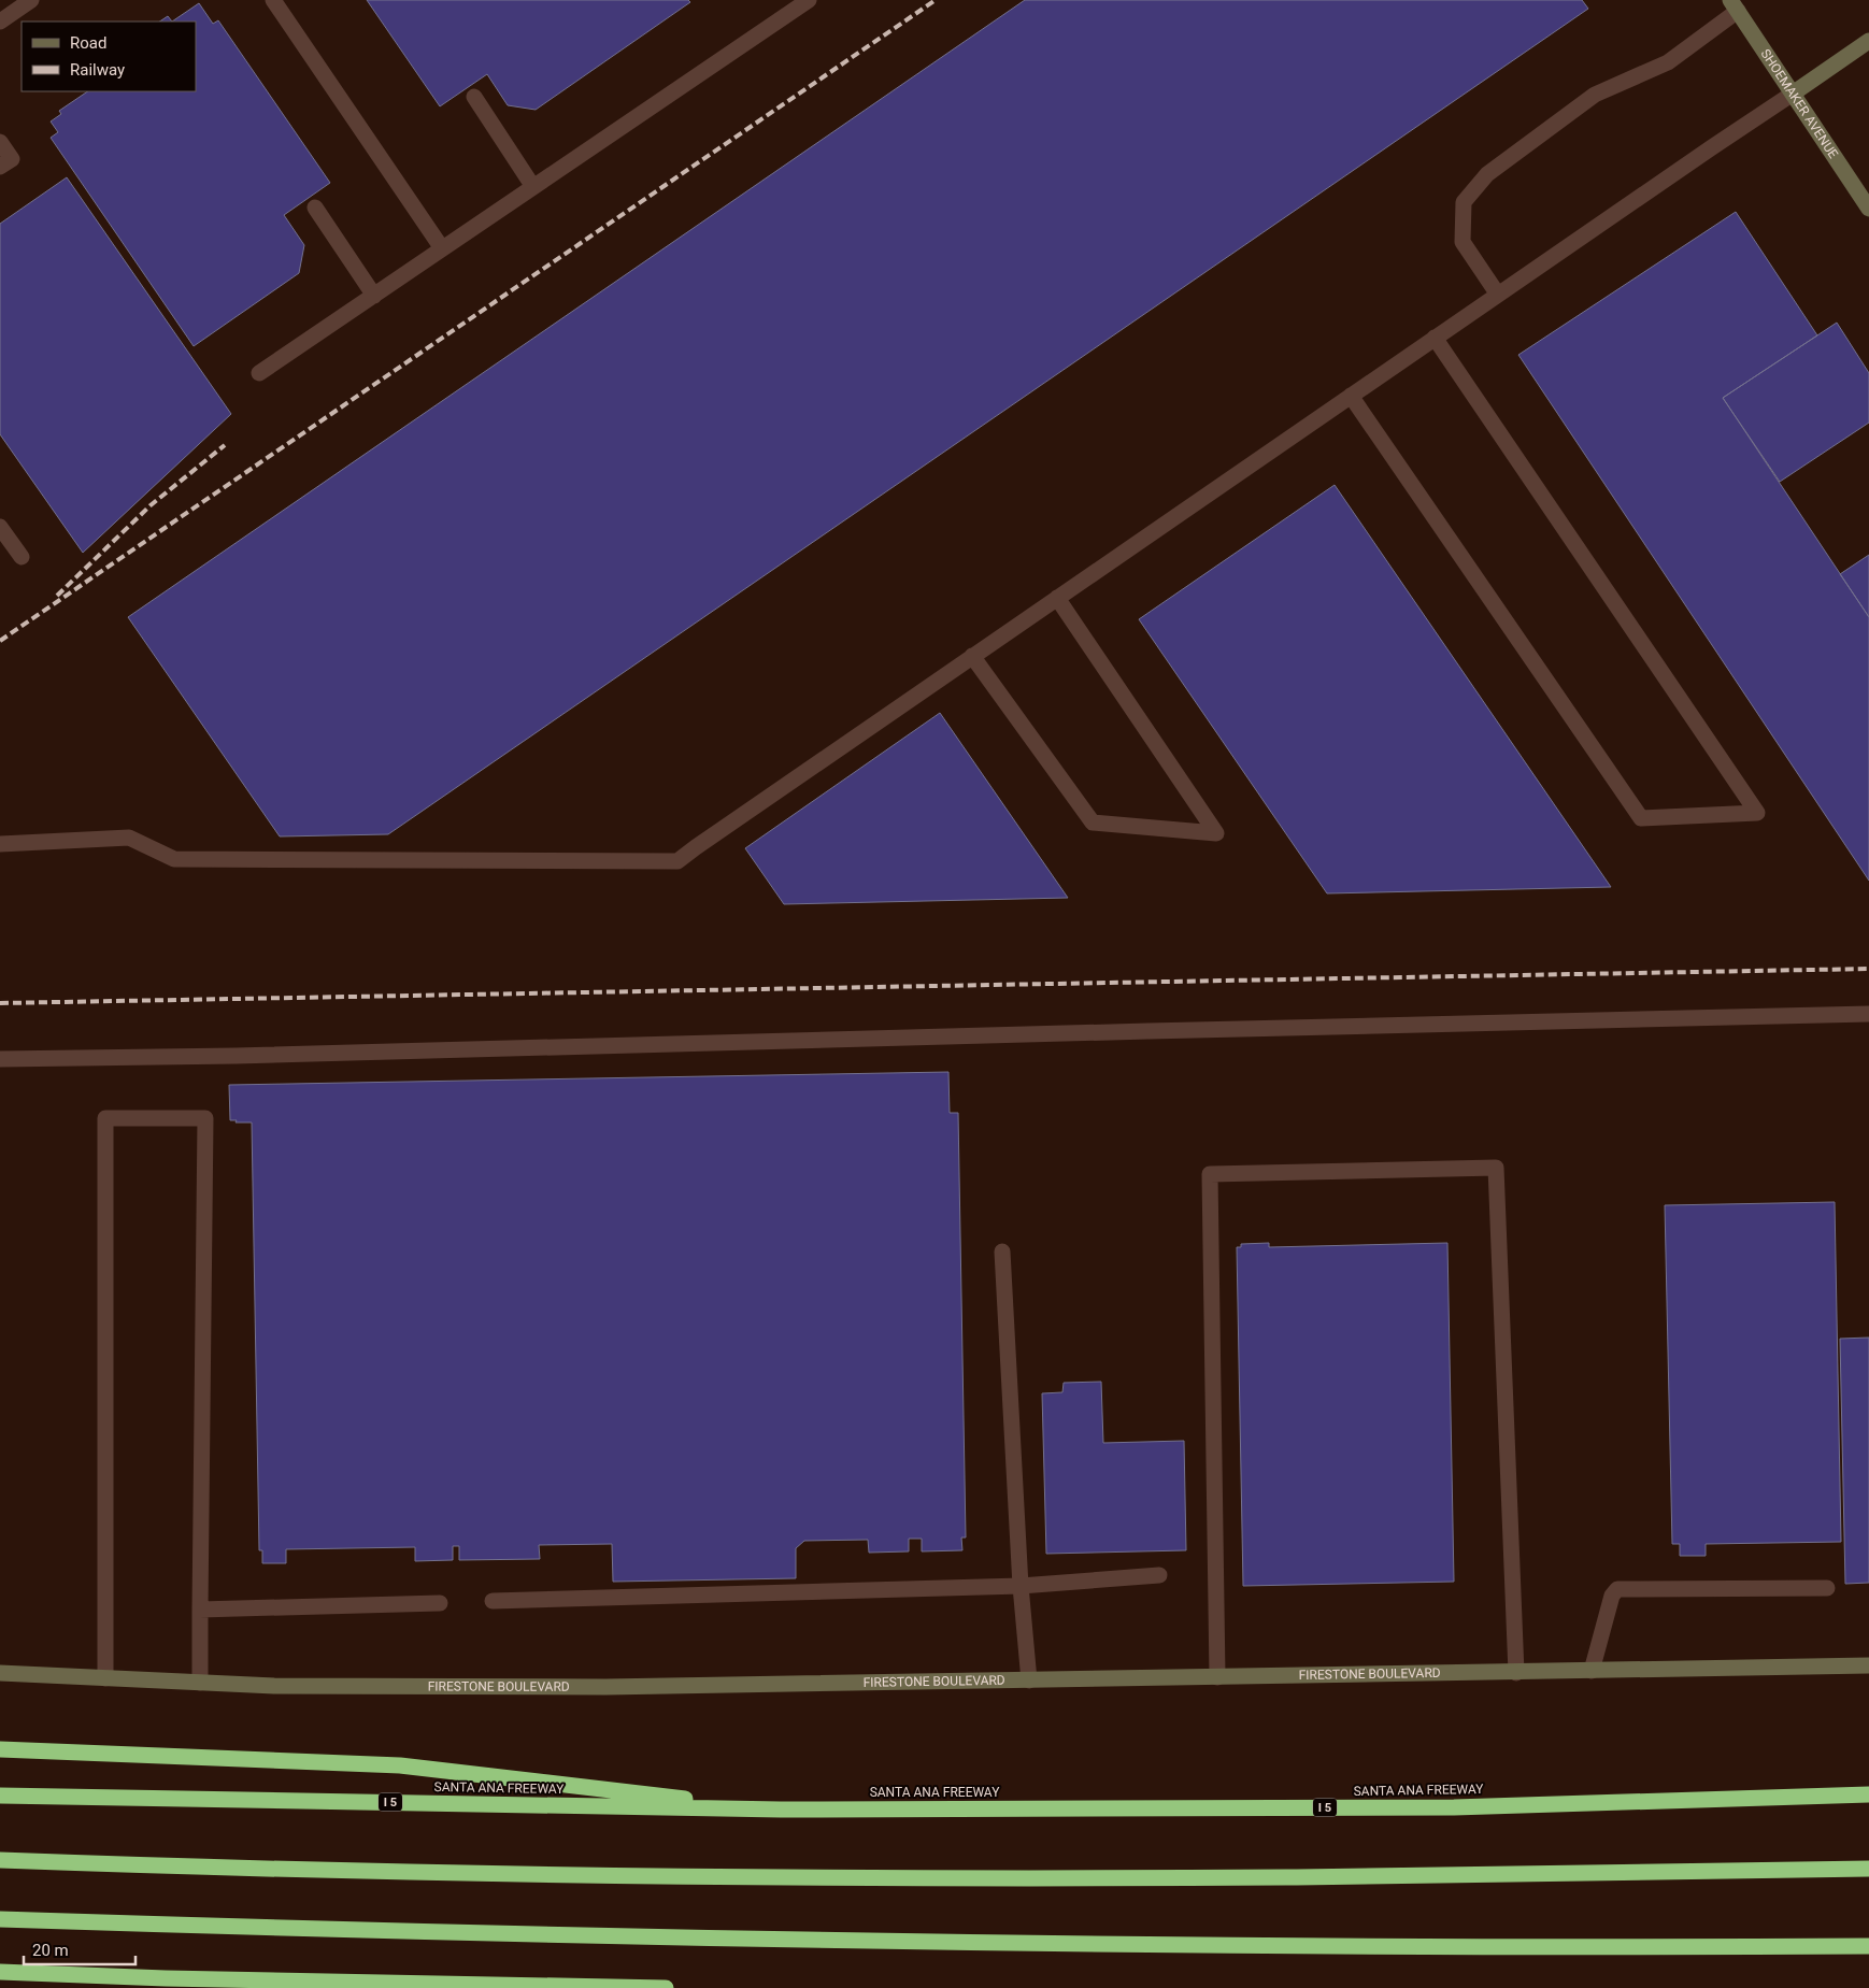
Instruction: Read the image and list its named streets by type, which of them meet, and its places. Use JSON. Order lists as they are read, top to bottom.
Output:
{
  "streets": {
    "highway": ["SANTA ANA FREEWAY", "I 5"],
    "street": ["SHOEMAKER AVENUE", "FIRESTONE BOULEVARD"]
  },
  "legend": ["Road", "Railway"],
  "scale_bar": "20 m"
}
